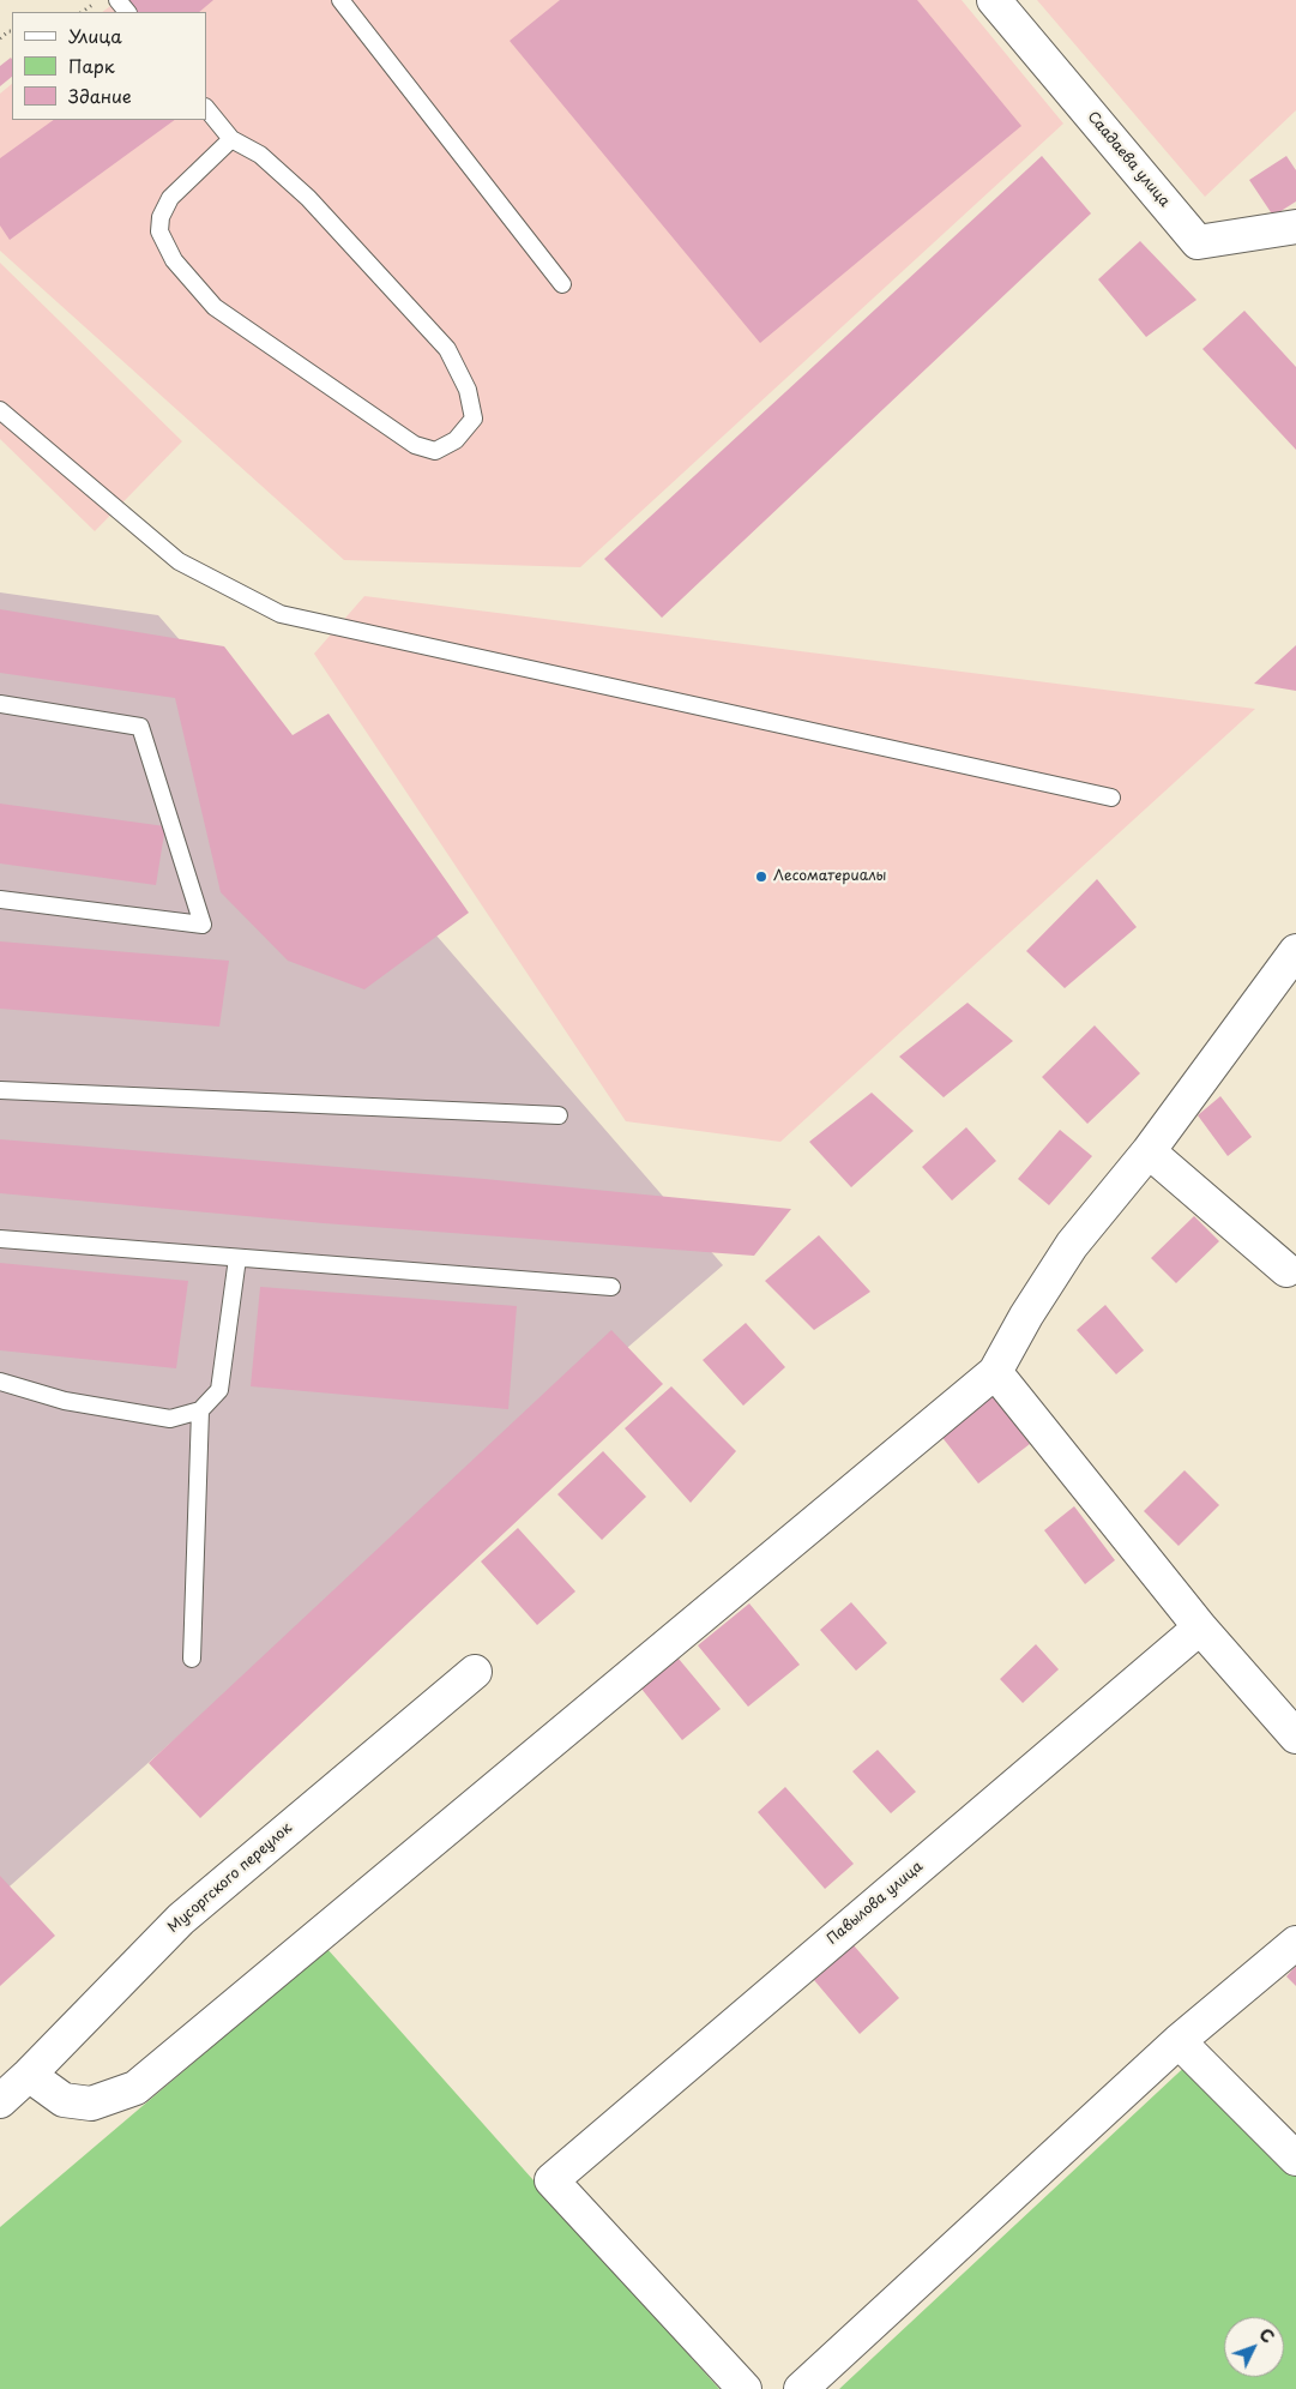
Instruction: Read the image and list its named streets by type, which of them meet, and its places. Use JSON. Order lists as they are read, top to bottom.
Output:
{
  "streets": {
    "street": ["Саадаева улица", "Мусоргского переулок", "Павылова улица"]
  },
  "places": ["Лесоматериалы"],
  "legend": ["Улица", "Парк", "Здание"],
  "north": "top right"
}
